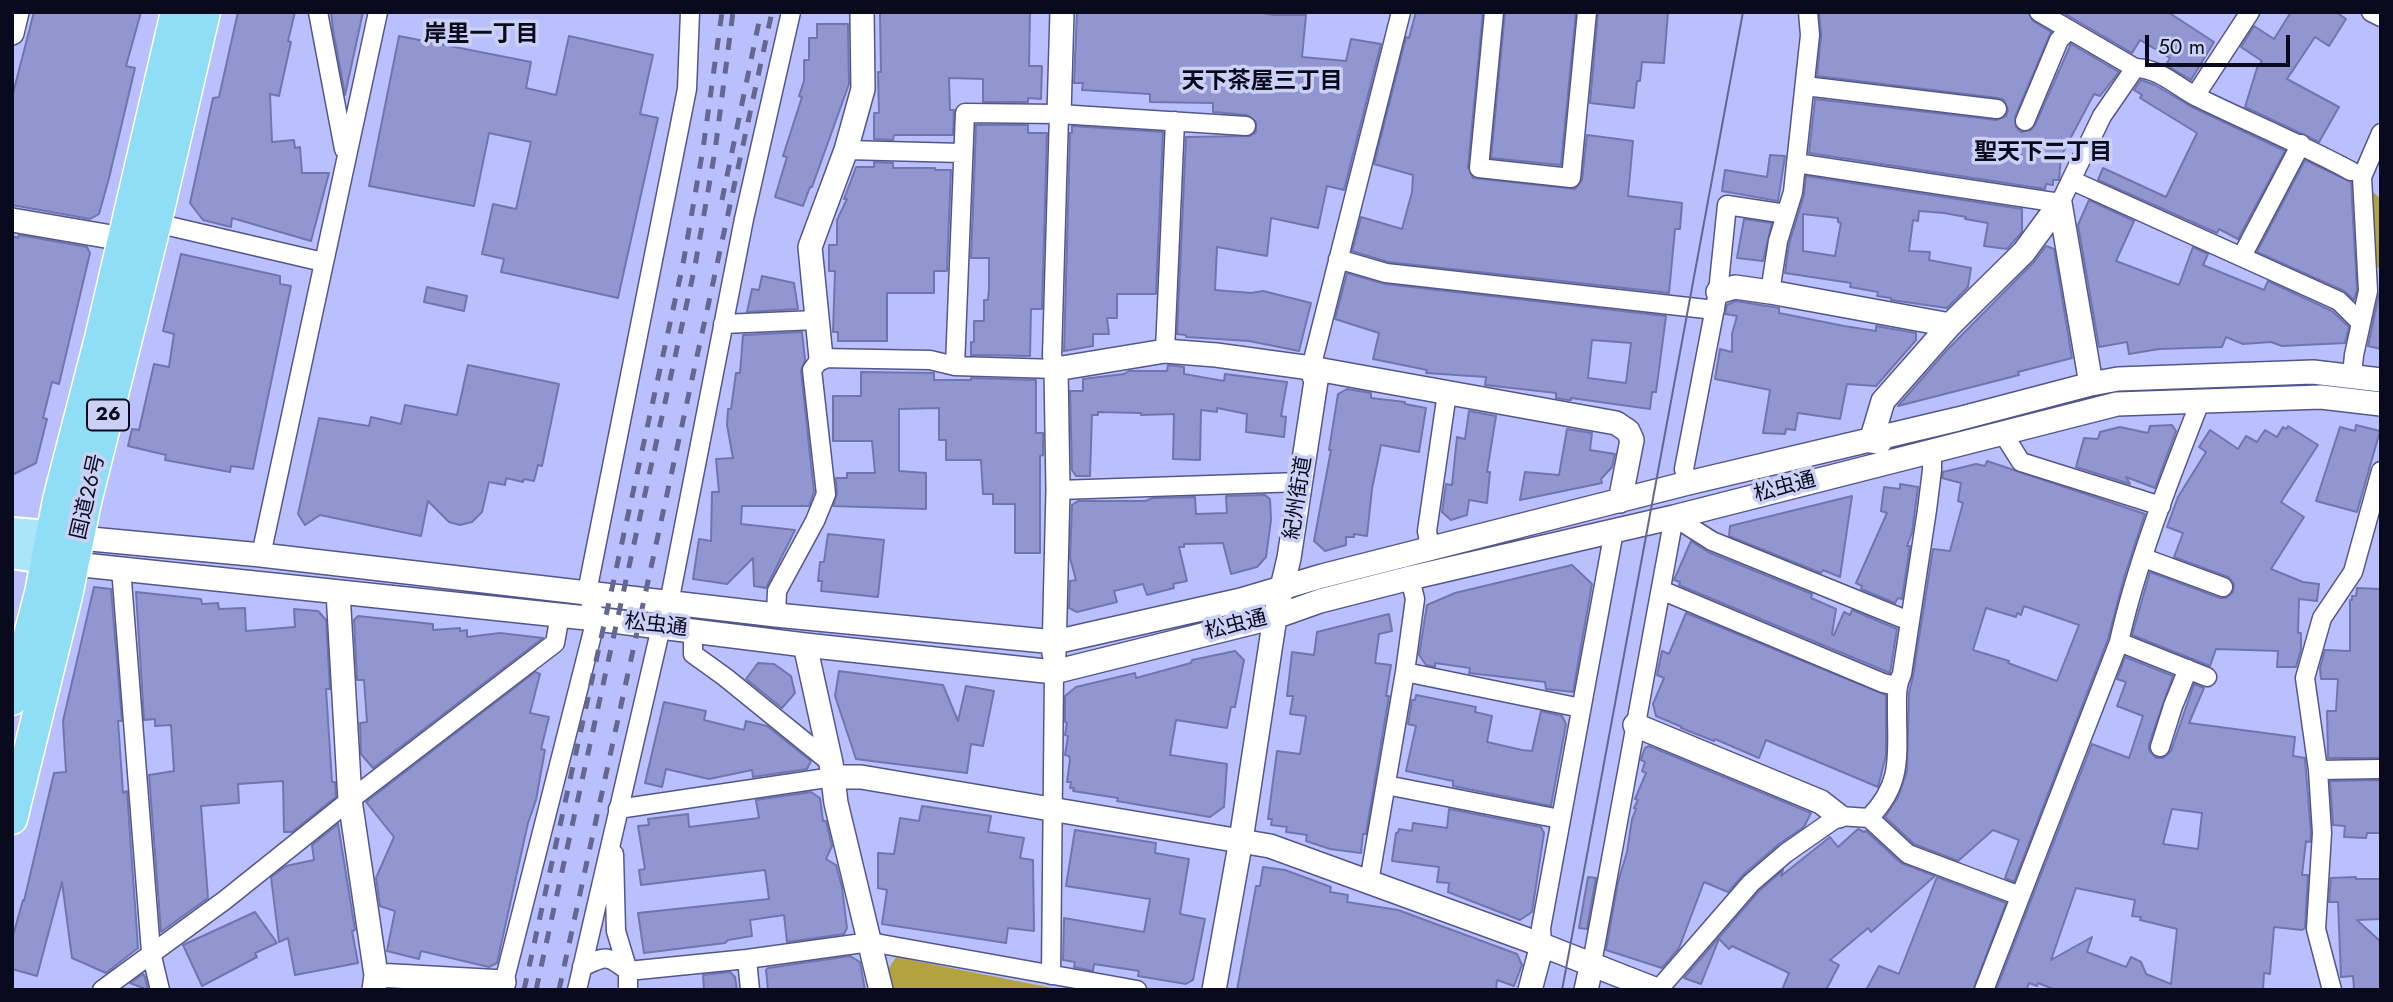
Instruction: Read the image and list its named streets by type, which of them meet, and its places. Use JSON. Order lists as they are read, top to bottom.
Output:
{
  "streets": {
    "highway": ["26", "国道26号"],
    "street": ["松虫通", "紀州街道"]
  },
  "crossings": [
    ["松虫通", "国道26号"],
    ["松虫通", "紀州街道"]
  ],
  "districts": ["岸里一丁目", "天下茶屋三丁目", "聖天下二丁目"],
  "scale_bar": "50 m"
}
